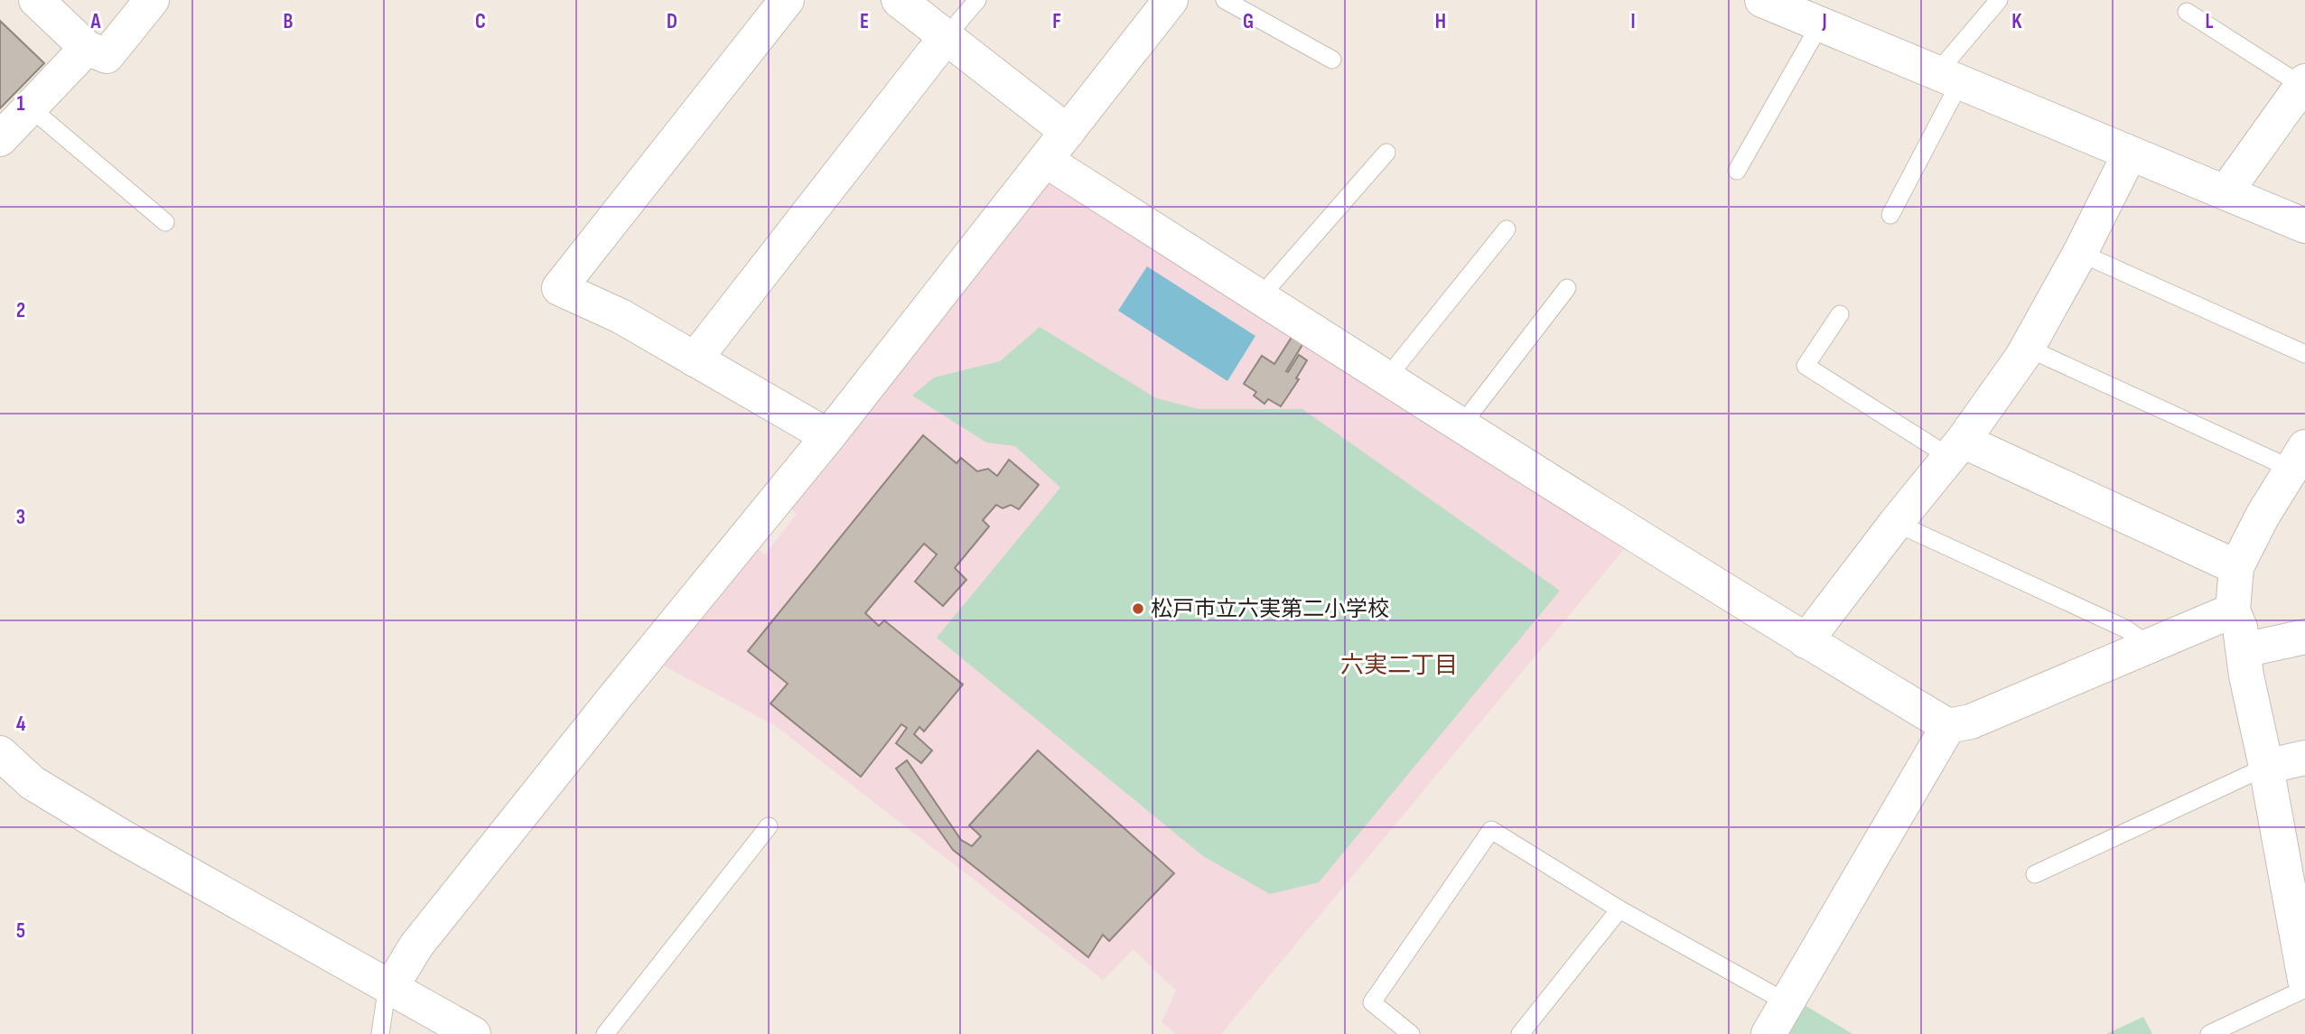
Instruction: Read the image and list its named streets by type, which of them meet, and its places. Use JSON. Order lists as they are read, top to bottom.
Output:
{
  "districts": ["六実二丁目"],
  "places": ["松戸市立六実第二小学校"],
  "grid": {
    "columns": [
      "A",
      "B",
      "C",
      "D",
      "E",
      "F",
      "G",
      "H",
      "I",
      "J",
      "K",
      "L"
    ],
    "rows": [
      "1",
      "2",
      "3",
      "4",
      "5"
    ]
  }
}
